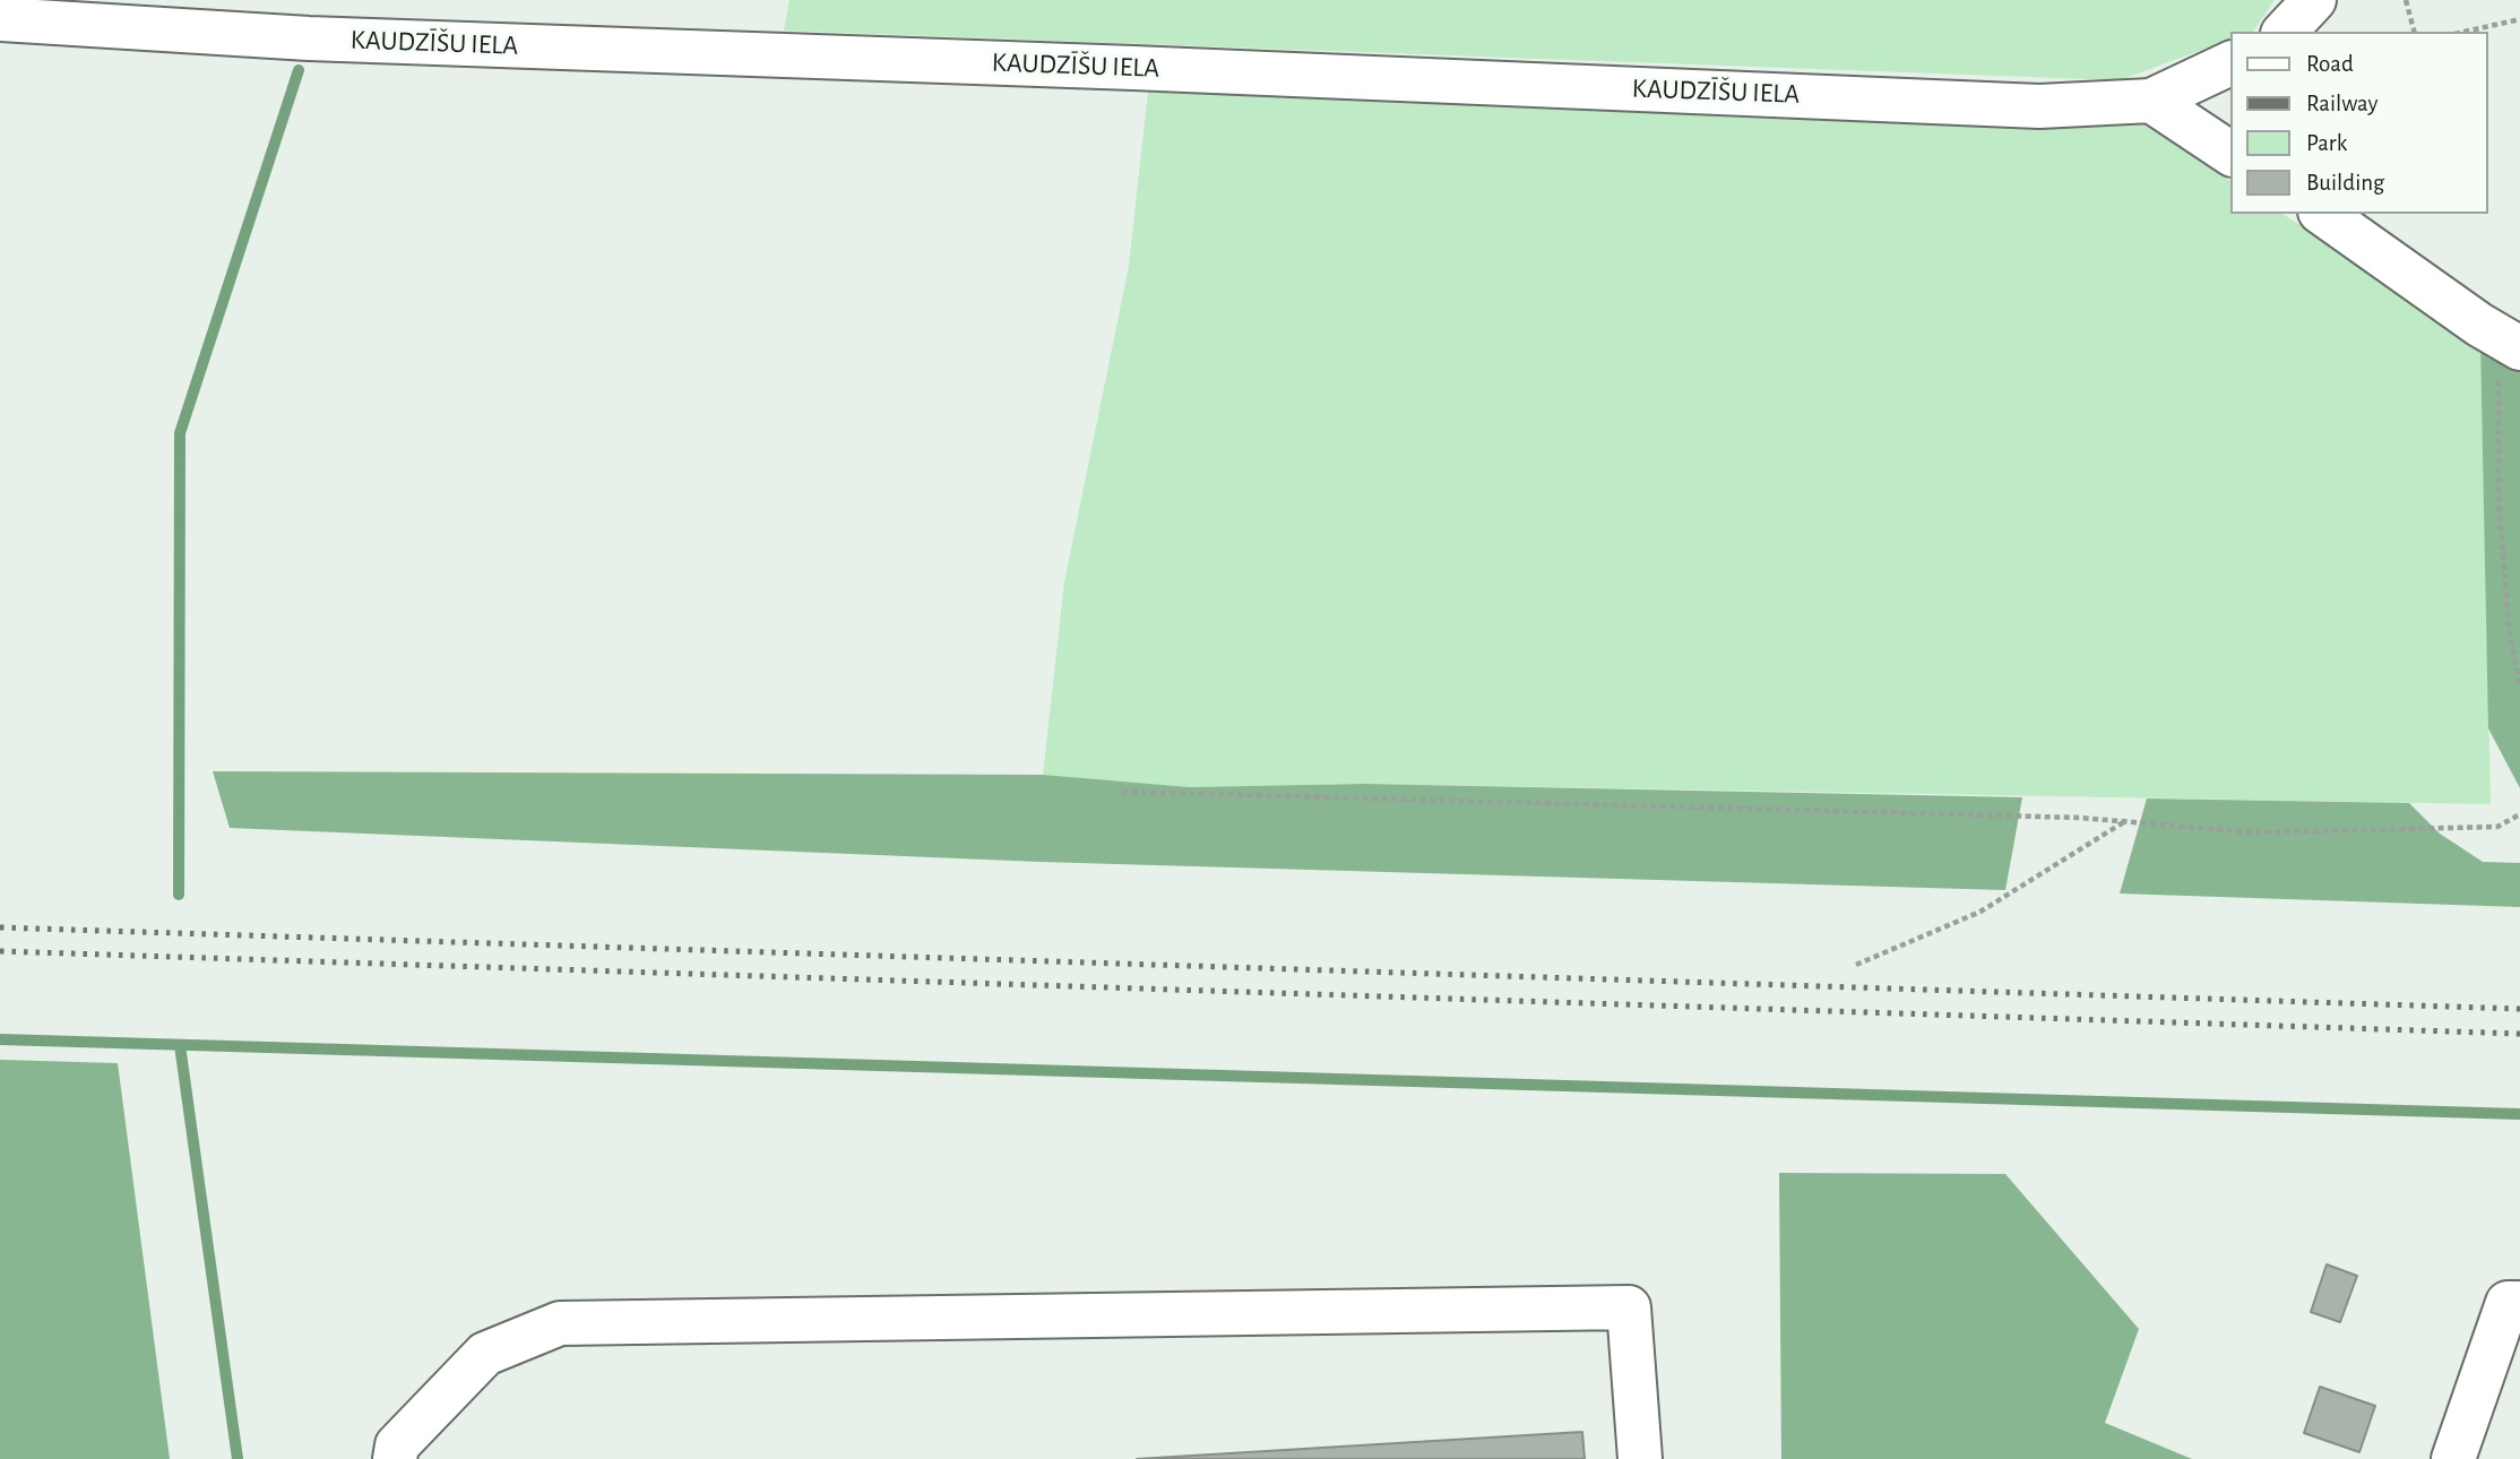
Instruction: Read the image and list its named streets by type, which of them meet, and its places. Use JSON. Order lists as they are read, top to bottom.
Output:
{
  "streets": {
    "street": ["KAUDZĪŠU IELA"]
  },
  "legend": [
    "Road",
    "Railway",
    "Park",
    "Building"
  ]
}
